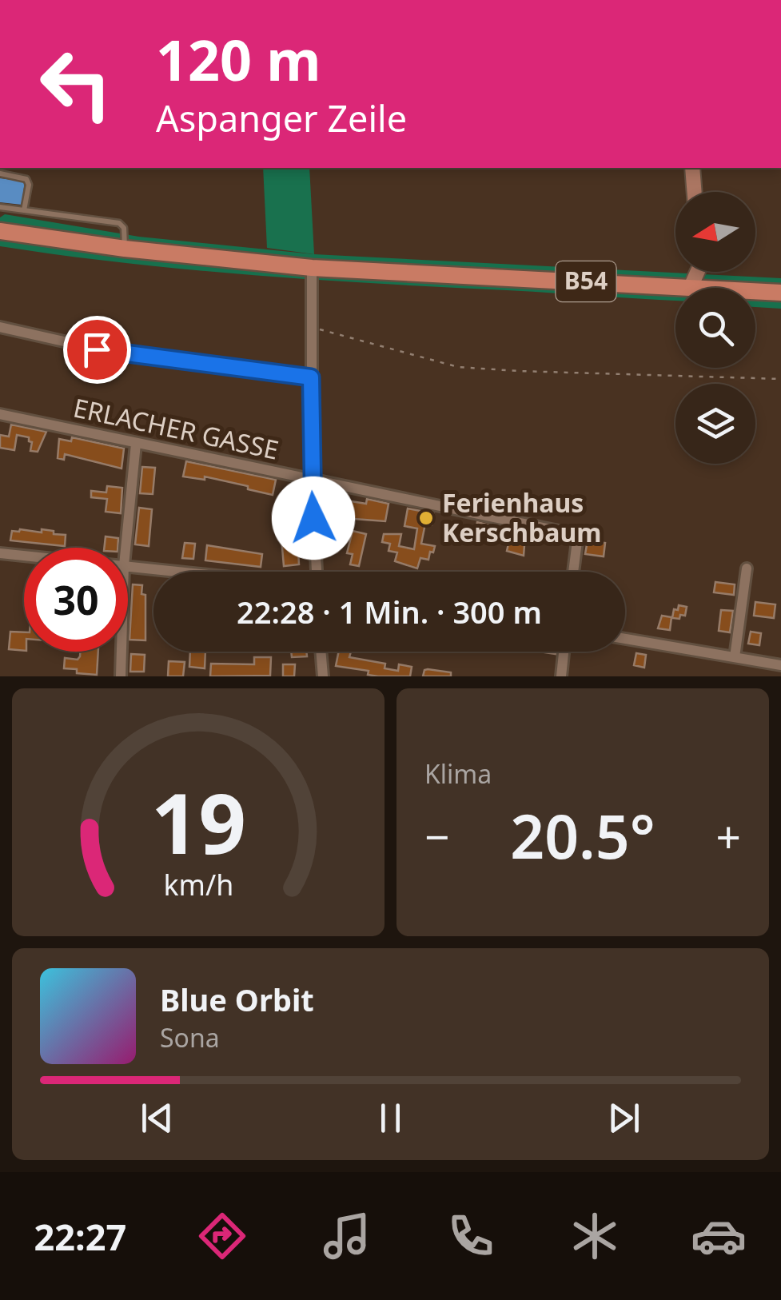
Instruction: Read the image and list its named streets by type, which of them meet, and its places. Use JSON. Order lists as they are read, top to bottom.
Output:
{
  "streets": {
    "main road": ["B54"],
    "street": ["ERLACHER GASSE"]
  },
  "places": ["Ferienhaus Kerschbaum"],
  "north": "left",
  "page": {
    "turn": ["120 m", "Aspanger Zeile"],
    "limit": "30",
    "trip": "22:28 · 1 Min. · 300 m",
    "tile": "Klima",
    "heat": ["−", "20.5°", "+"],
    "song": ["Blue Orbit", "Sona"],
    "tabs": "22:27",
    "gauge": ["19", "km/h"]
  }
}
